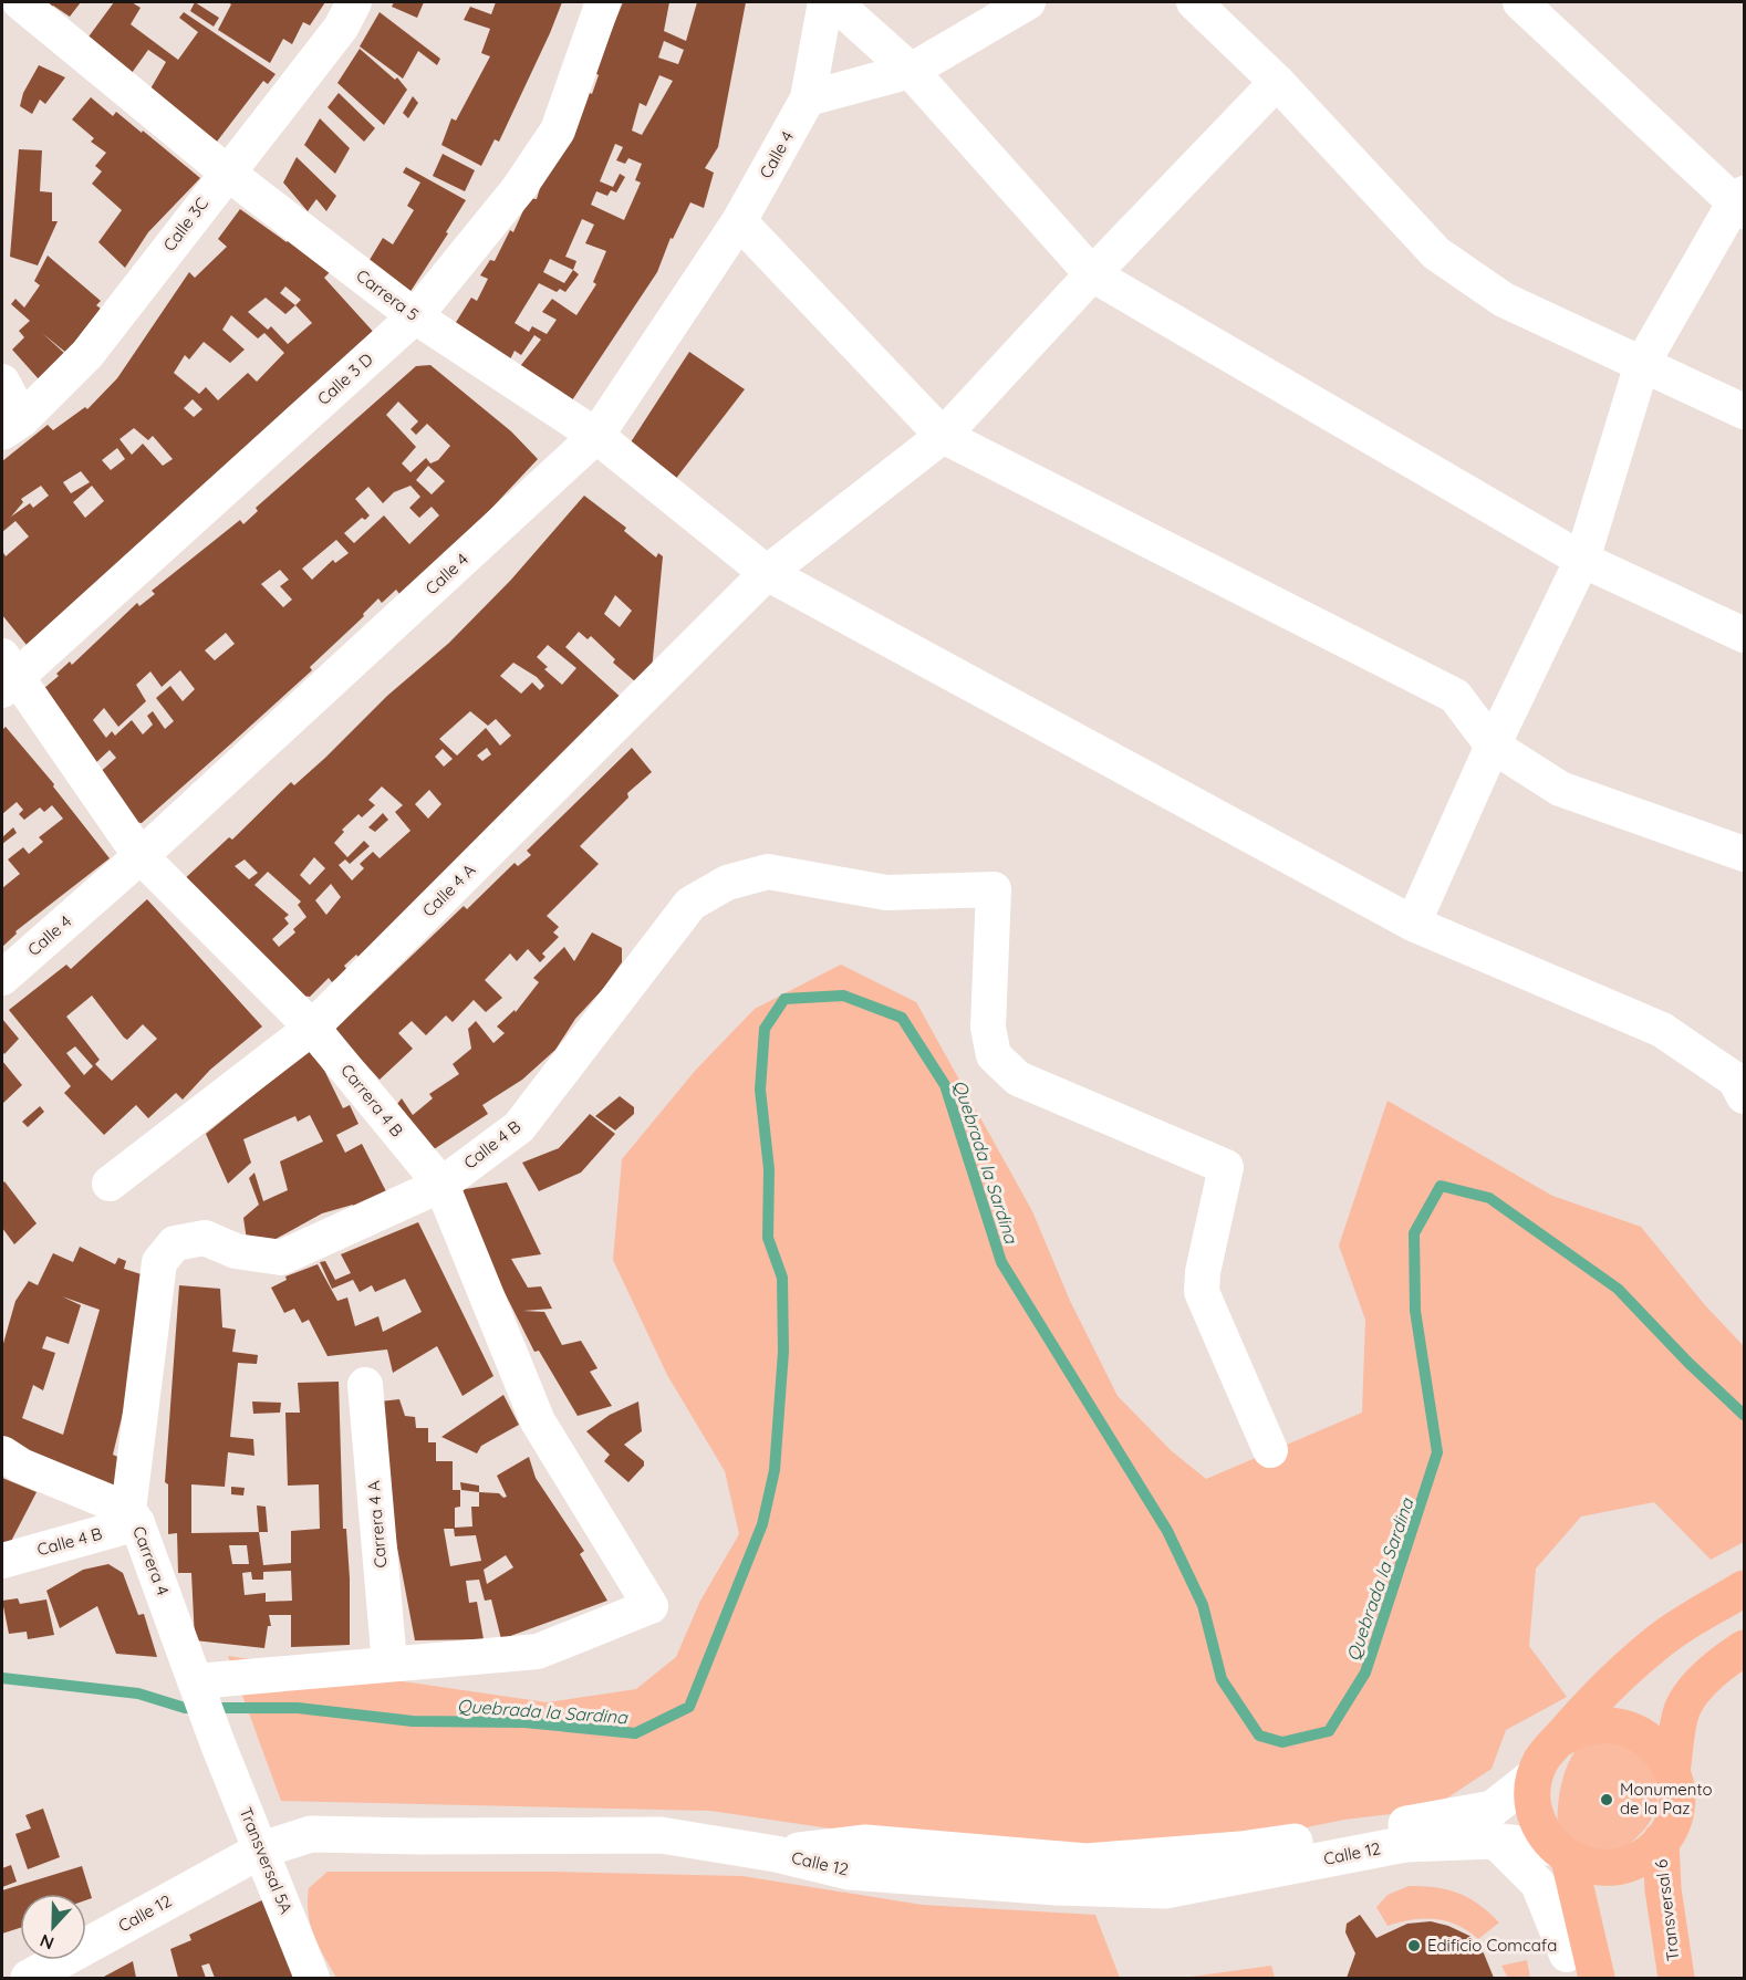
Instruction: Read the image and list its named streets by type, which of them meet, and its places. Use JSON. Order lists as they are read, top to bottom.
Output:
{
  "streets": {
    "main road": ["Calle 12", "Transversal 6"],
    "street": [
      "Calle 4",
      "Calle 3C",
      "Carrera 5",
      "Calle 3 D",
      "Calle 4 A",
      "Carrera 4 B",
      "Calle 4 B",
      "Carrera 4 A",
      "Carrera 4",
      "Transversal 5A"
    ]
  },
  "crossings": [
    ["Calle 4", "Carrera 5"],
    ["Calle 4", "Carrera 4 B"],
    ["Calle 3C", "Carrera 5"],
    ["Carrera 5", "Calle 3 D"],
    ["Carrera 5", "Calle 4 A"],
    ["Calle 3 D", "Carrera 4 B"],
    ["Calle 4 A", "Carrera 4 B"],
    ["Carrera 4 B", "Calle 4 B"],
    ["Carrera 4 B", "Carrera 4 A"],
    ["Calle 4 B", "Carrera 4"],
    ["Carrera 4", "Transversal 5A"],
    ["Calle 12", "Transversal 5A"],
    ["Calle 12", "Transversal 6"]
  ],
  "water": ["Quebrada la Sardina"],
  "places": ["Monumento de la Paz", "Edificio Comcafa"],
  "north": "bottom"
}
